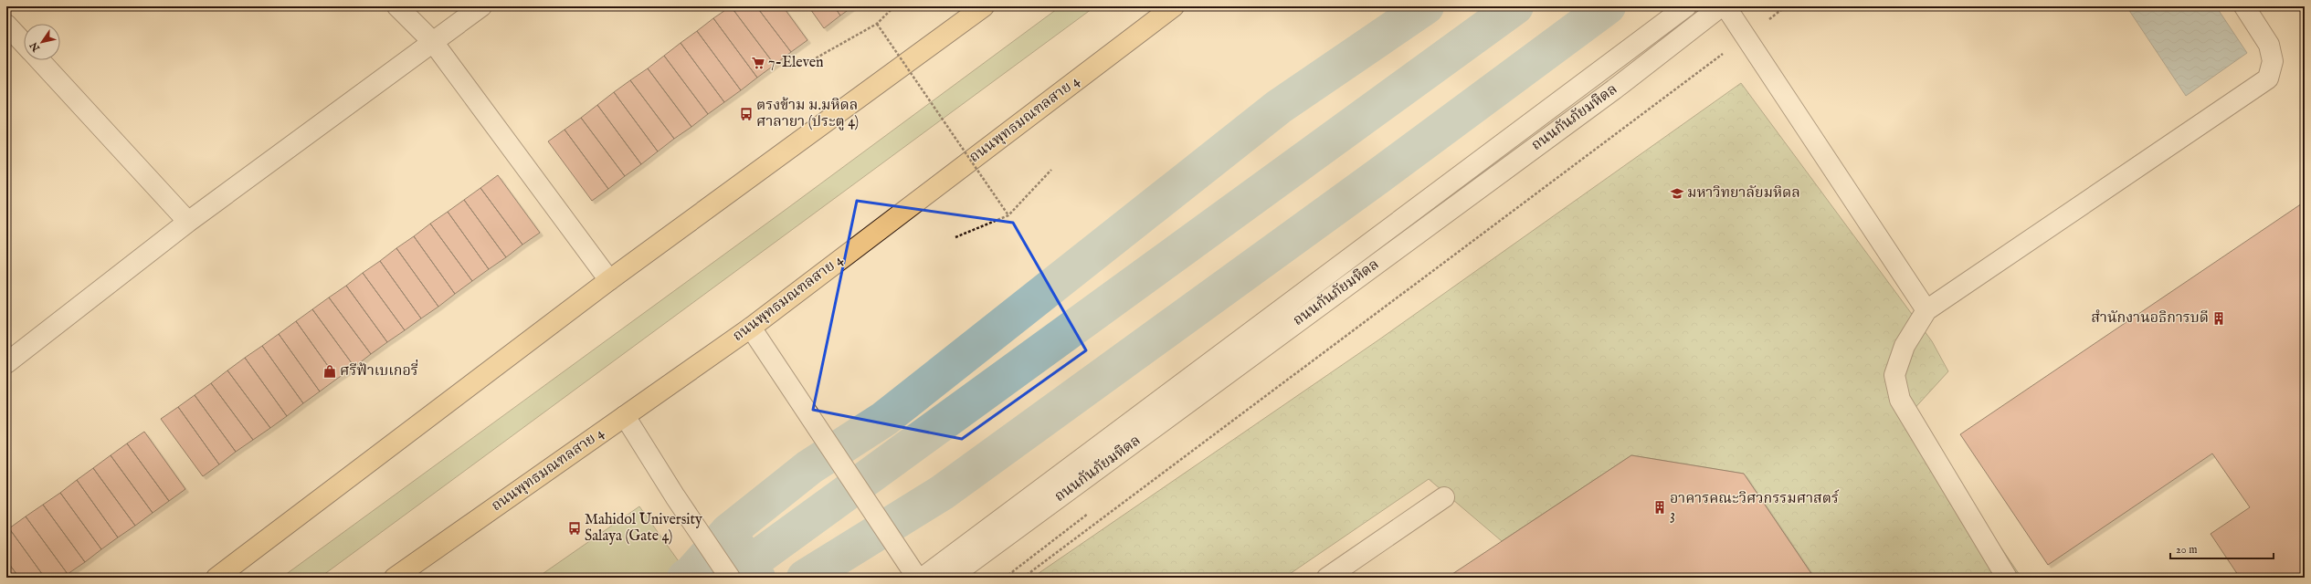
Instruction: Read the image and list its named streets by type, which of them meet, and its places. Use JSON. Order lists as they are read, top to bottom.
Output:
{
  "streets": {
    "main road": ["ถนนพุทธมณฑลสาย 4"],
    "street": ["ถนนกันภัยมหิดล"]
  },
  "places": {
    "supermarket": ["7-Eleven"],
    "bus stop": ["ตรงข้าม ม.มหิดล ศาลายา (ประตู 4)", "Mahidol University Salaya (Gate 4)"],
    "school or university": ["มหาวิทยาลัยมหิดล"],
    "building": ["สำนักงานอธิการบดี", "อาคารคณะวิศวกรรมศาสตร์ 3"],
    "shop": ["ศรีฟ้าเบเกอรี่"]
  },
  "scale_bar": "20 m",
  "north": "bottom left"
}
